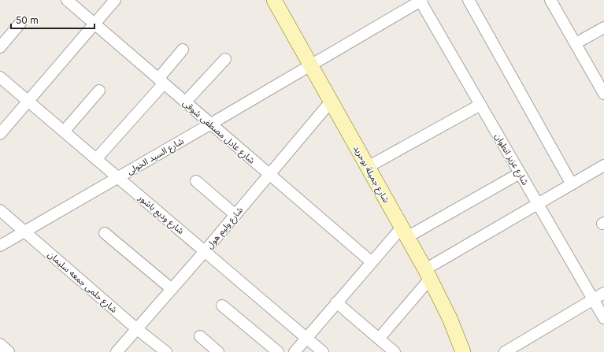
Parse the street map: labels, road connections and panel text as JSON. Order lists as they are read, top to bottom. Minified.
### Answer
{"streets":{"main road":["شارع جميلة بوحريد"],"street":["شارع عادل مصطفى شوقى","شارع السيد الخولى","شارع عزيز انطوان","شارع وديع باشور","شارع وليم هول","شارع حلمى جمعه سليمان"]},"crossings":[["شارع عادل مصطفى شوقى","شارع السيد الخولى"],["شارع عادل مصطفى شوقى","شارع وليم هول"],["شارع السيد الخولى","شارع عزيز انطوان"],["شارع السيد الخولى","شارع جميلة بوحريد"],["شارع السيد الخولى","شارع وديع باشور"],["شارع السيد الخولى","شارع حلمى جمعه سليمان"],["شارع جميلة بوحريد","شارع وليم هول"],["شارع وديع باشور","شارع وليم هول"],["شارع وليم هول","شارع حلمى جمعه سليمان"]],"scale_bar":"50 m"}
